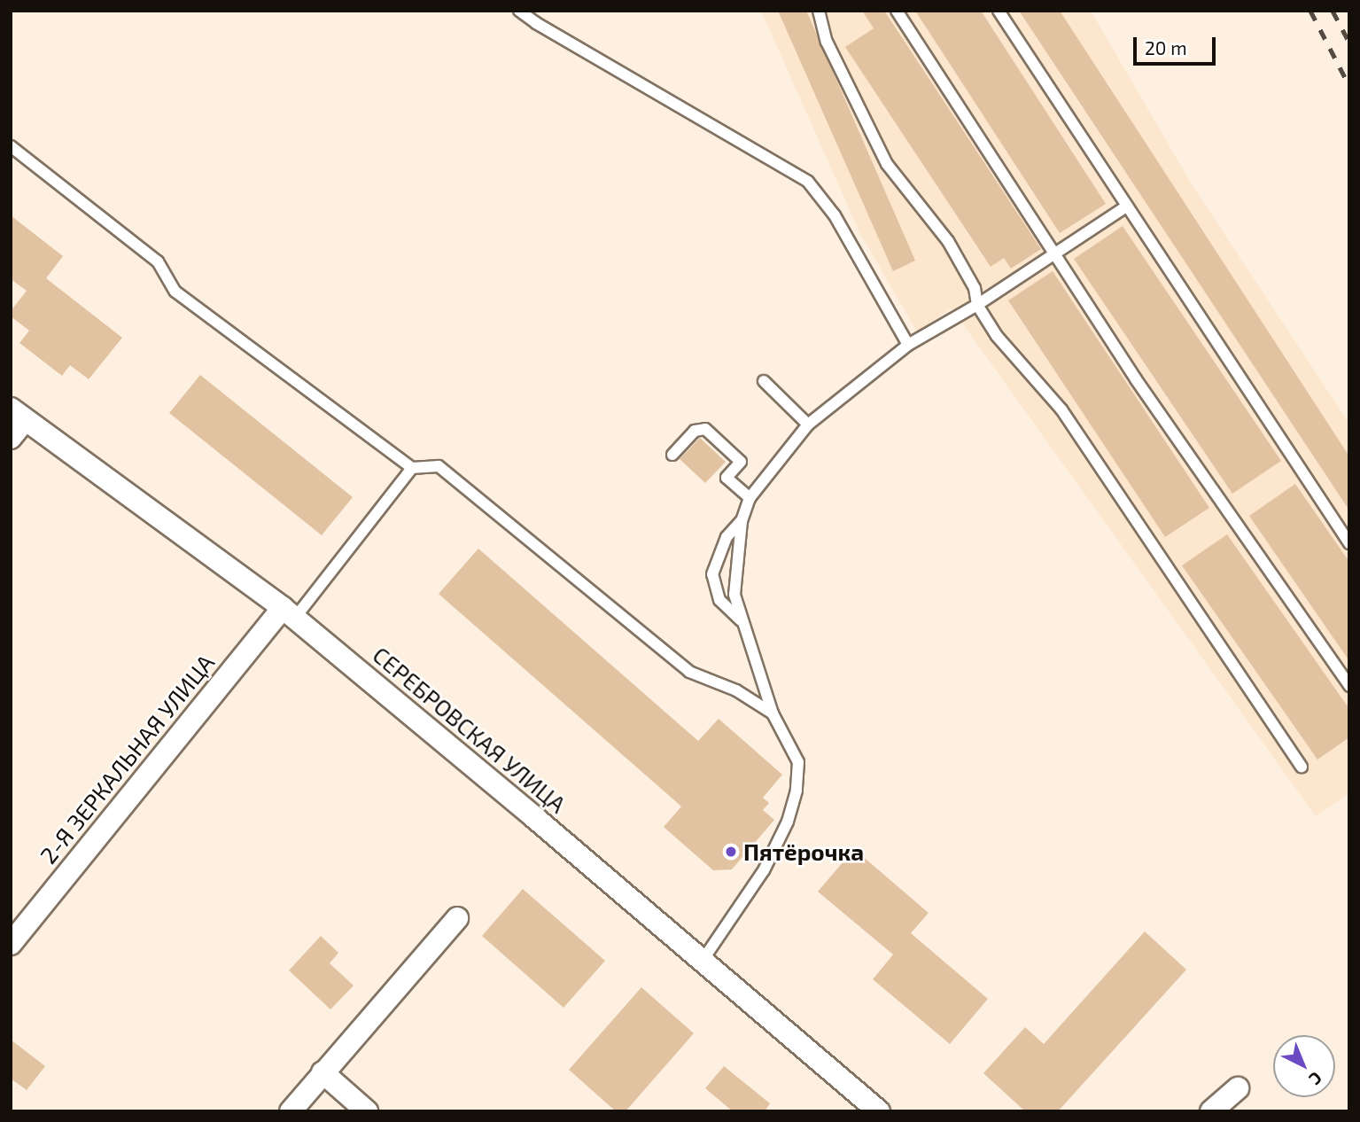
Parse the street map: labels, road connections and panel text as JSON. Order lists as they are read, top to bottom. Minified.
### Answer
{"streets":{"street":["СЕРЕБРОВСКАЯ УЛИЦА","2-Я ЗЕРКАЛЬНАЯ УЛИЦА"]},"crossings":[["СЕРЕБРОВСКАЯ УЛИЦА","2-Я ЗЕРКАЛЬНАЯ УЛИЦА"]],"places":["Пятёрочка"],"scale_bar":"20 m","north":"bottom right"}
